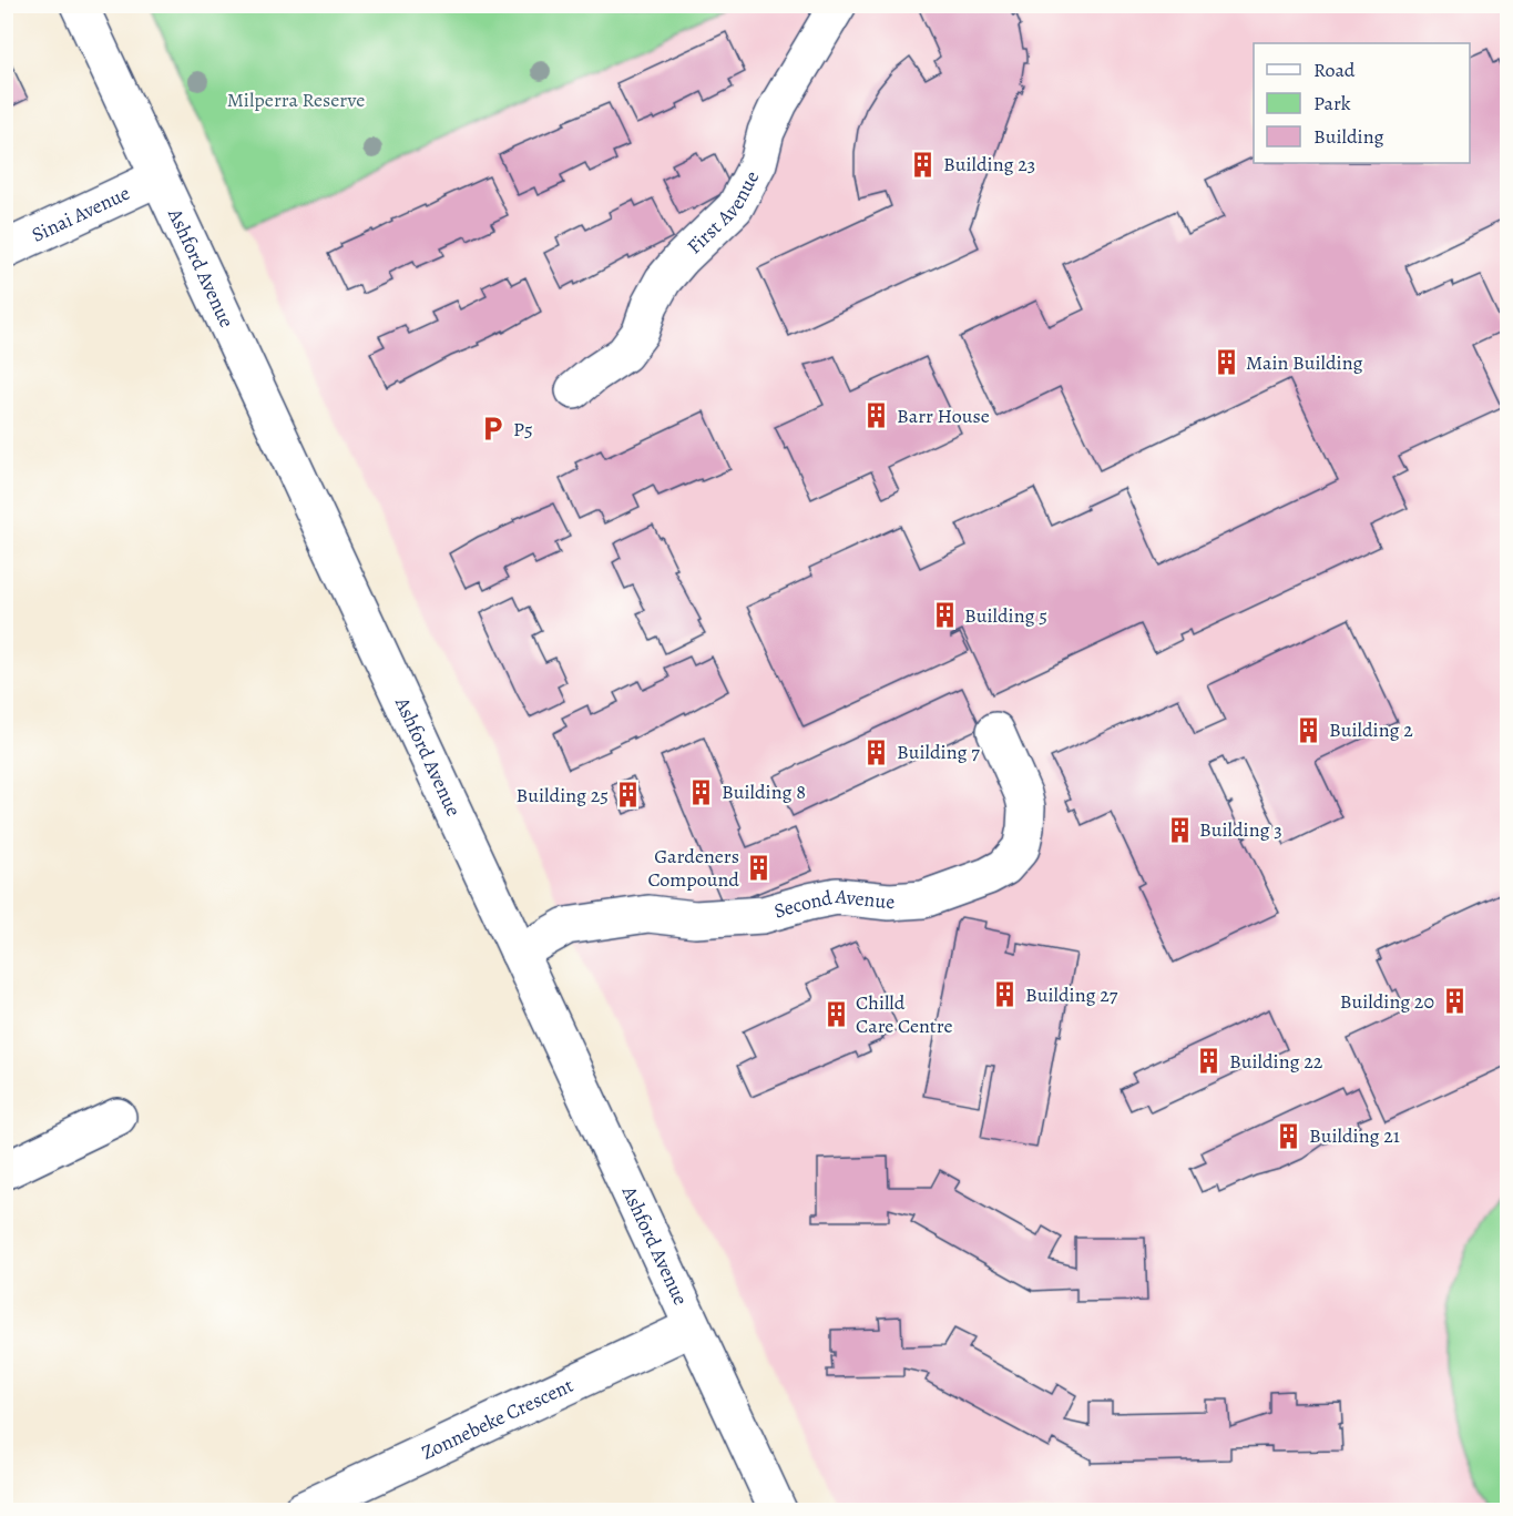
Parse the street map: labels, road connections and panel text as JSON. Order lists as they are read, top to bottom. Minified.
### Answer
{"streets":{"street":["First Avenue","Sinai Avenue","Ashford Avenue","Second Avenue","Zonnebeke Crescent"]},"crossings":[["Sinai Avenue","Ashford Avenue"],["Ashford Avenue","Second Avenue"],["Ashford Avenue","Zonnebeke Crescent"]],"parks":["Milperra Reserve"],"places":{"building":["Building 23","Main Building","Barr House","Building 5","Building 2","Building 7","Building 8","Building 25","Building 3","Gardeners Compound","Building 27","Building 20","Chilld Care Centre","Building 22","Building 21"],"parking":["P5"]},"legend":["Road","Park","Building"]}
